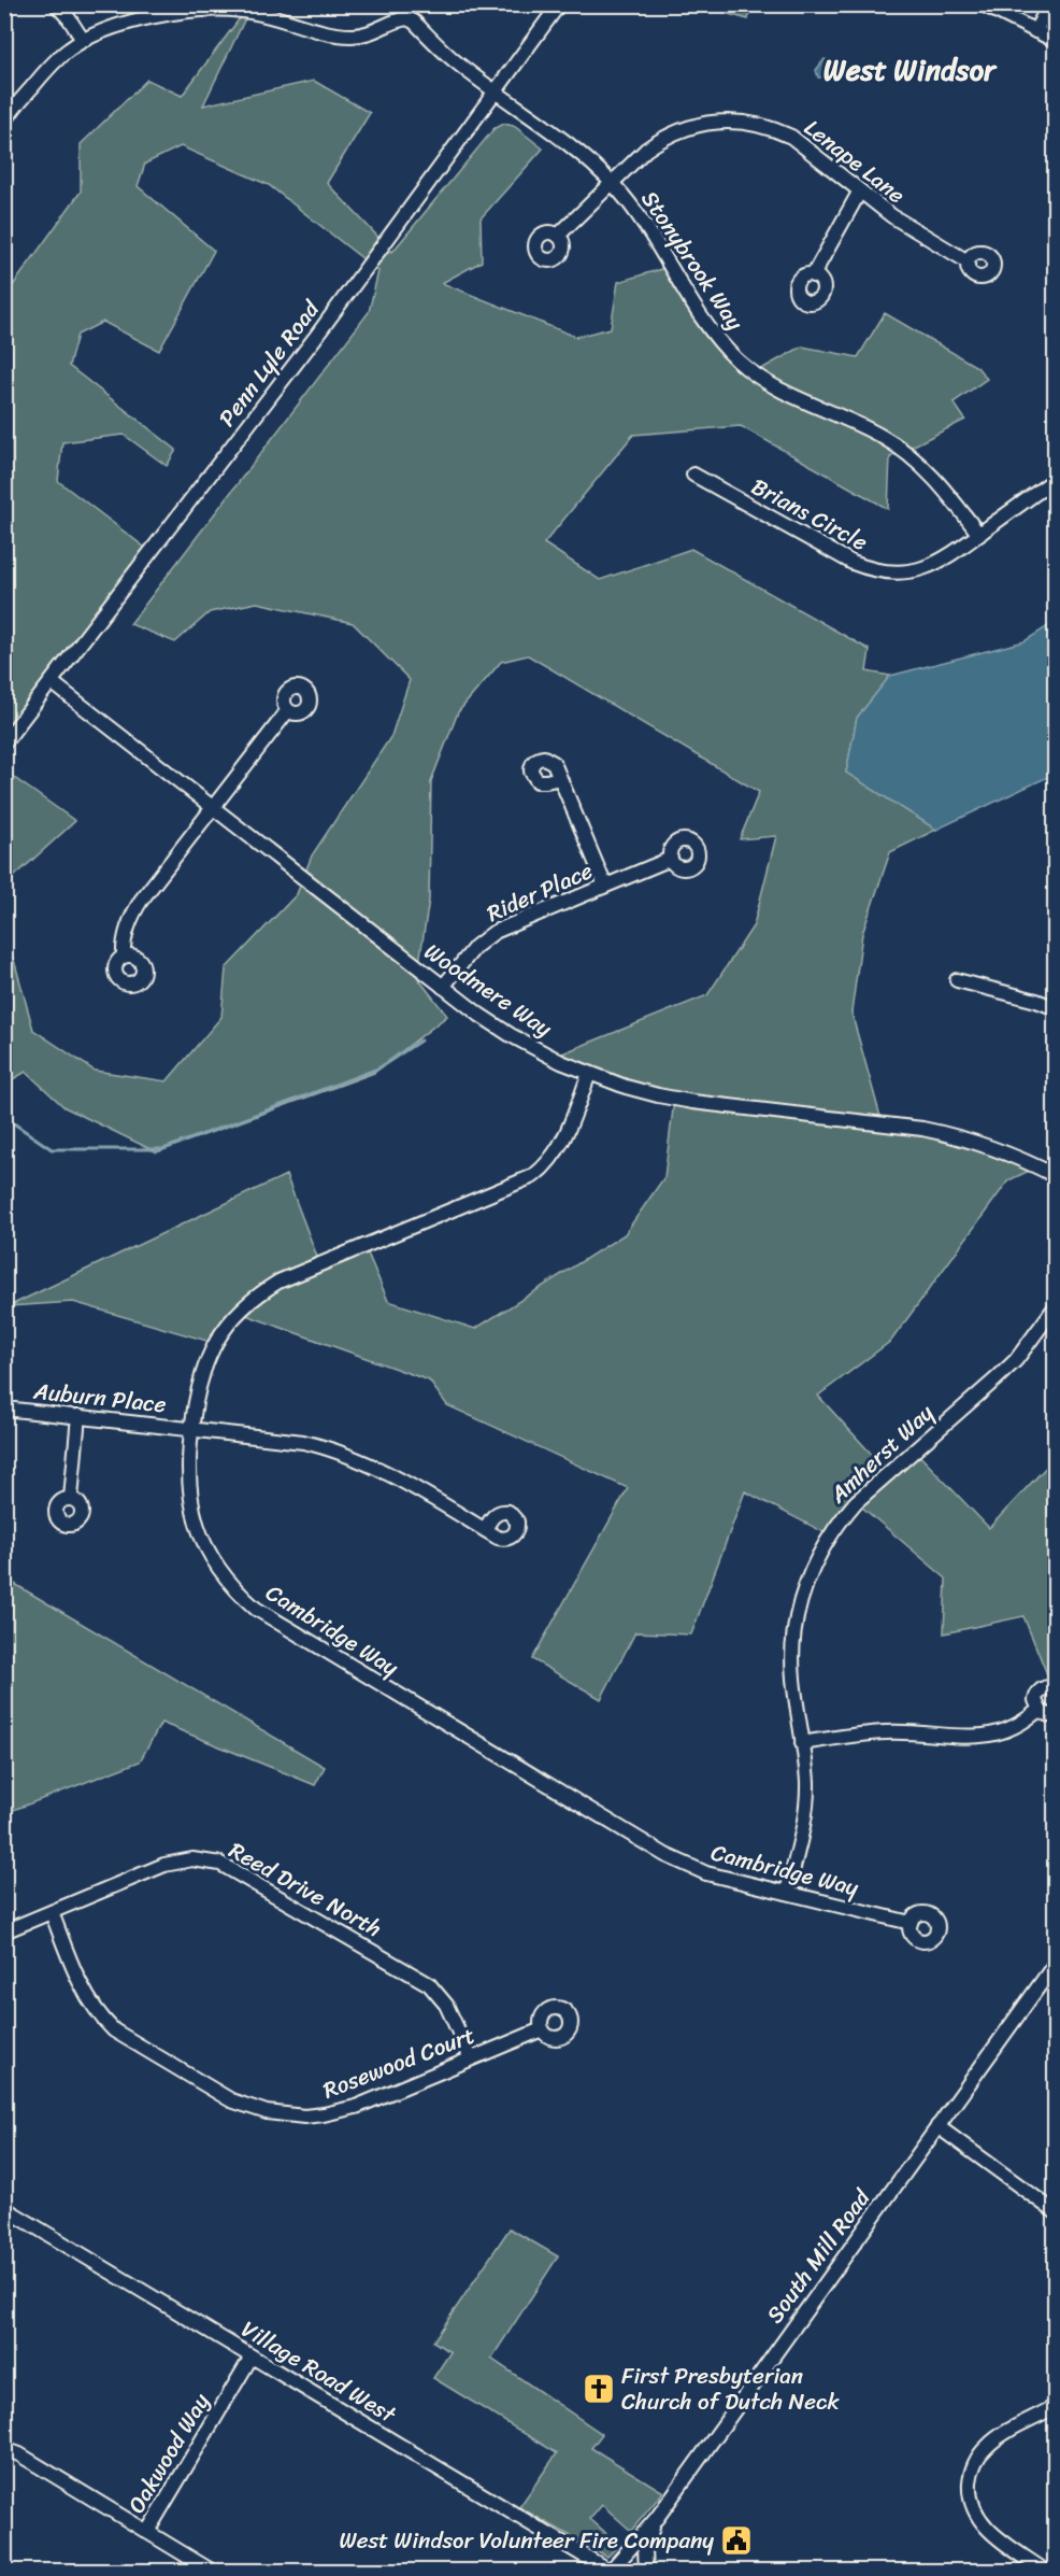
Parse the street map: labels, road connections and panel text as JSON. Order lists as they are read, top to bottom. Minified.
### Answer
{"streets":{"street":["Lenape Lane","Stonybrook Way","Penn Lyle Road","Brians Circle","Rider Place","Woodmere Way","Auburn Place","Amherst Way","Cambridge Way","Reed Drive North","Rosewood Court","South Mill Road","Village Road West","Oakwood Way"]},"crossings":[["Lenape Lane","Stonybrook Way"],["Stonybrook Way","Penn Lyle Road"],["Stonybrook Way","Brians Circle"],["Penn Lyle Road","Woodmere Way"],["Rider Place","Woodmere Way"],["Woodmere Way","Cambridge Way"],["Auburn Place","Cambridge Way"],["Amherst Way","Cambridge Way"],["Reed Drive North","Rosewood Court"],["South Mill Road","Village Road West"],["Village Road West","Oakwood Way"]],"districts":["West Windsor"],"places":{"church":["First Presbyterian Church of Dutch Neck"],"public building":["West Windsor Volunteer Fire Company"]}}
